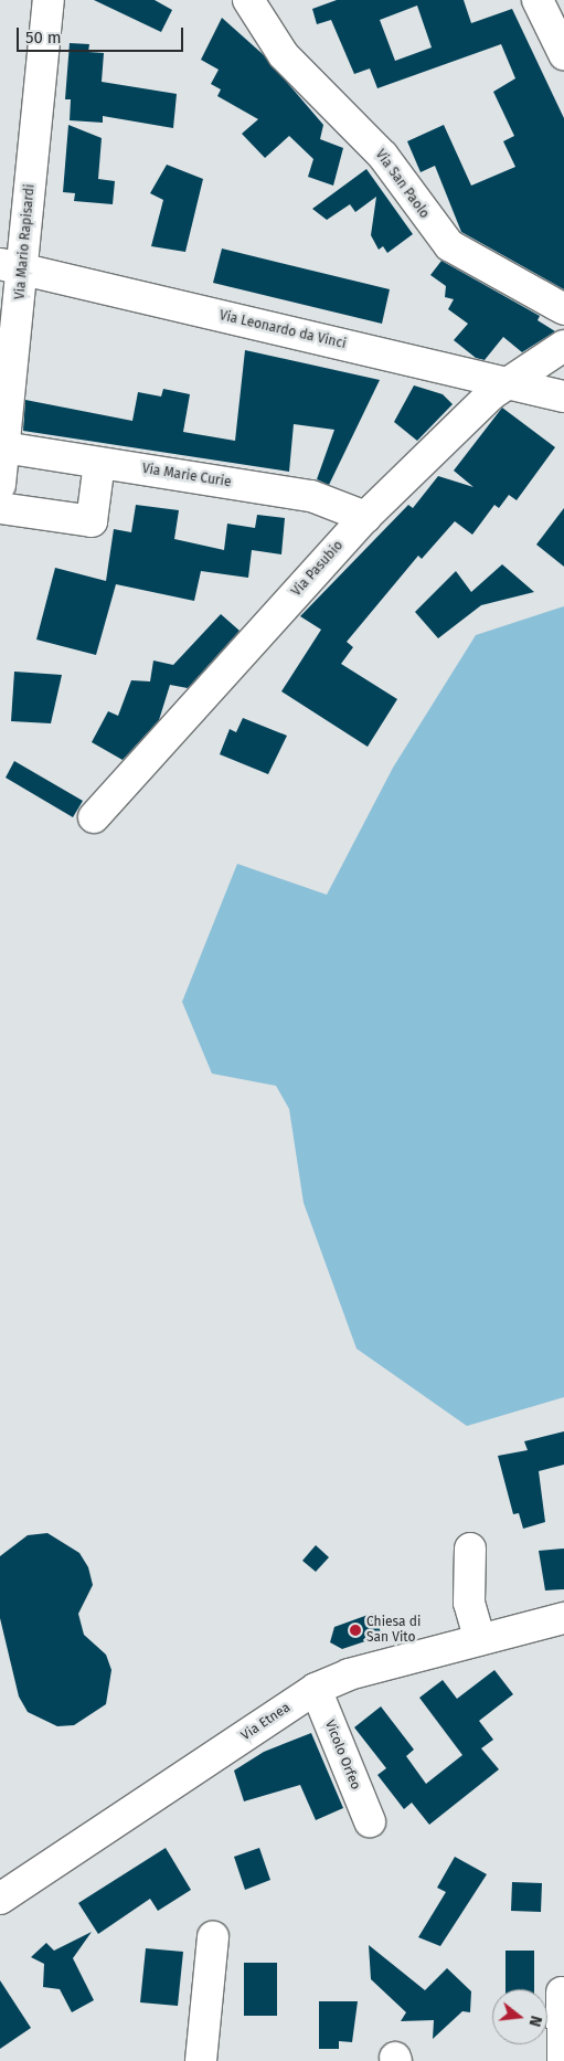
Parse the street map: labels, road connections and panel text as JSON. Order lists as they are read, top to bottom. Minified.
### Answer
{"streets":{"street":["Via San Paolo","Via Mario Rapisardi","Via Leonardo da Vinci","Via Marie Curie","Via Pasubio","Via Etnea","Vicolo Orfeo"]},"crossings":[["Via Mario Rapisardi","Via Leonardo da Vinci"],["Via Mario Rapisardi","Via Marie Curie"],["Via Leonardo da Vinci","Via Pasubio"],["Via Marie Curie","Via Pasubio"],["Via Etnea","Vicolo Orfeo"]],"places":["Chiesa di San Vito"],"scale_bar":"50 m","north":"right"}
